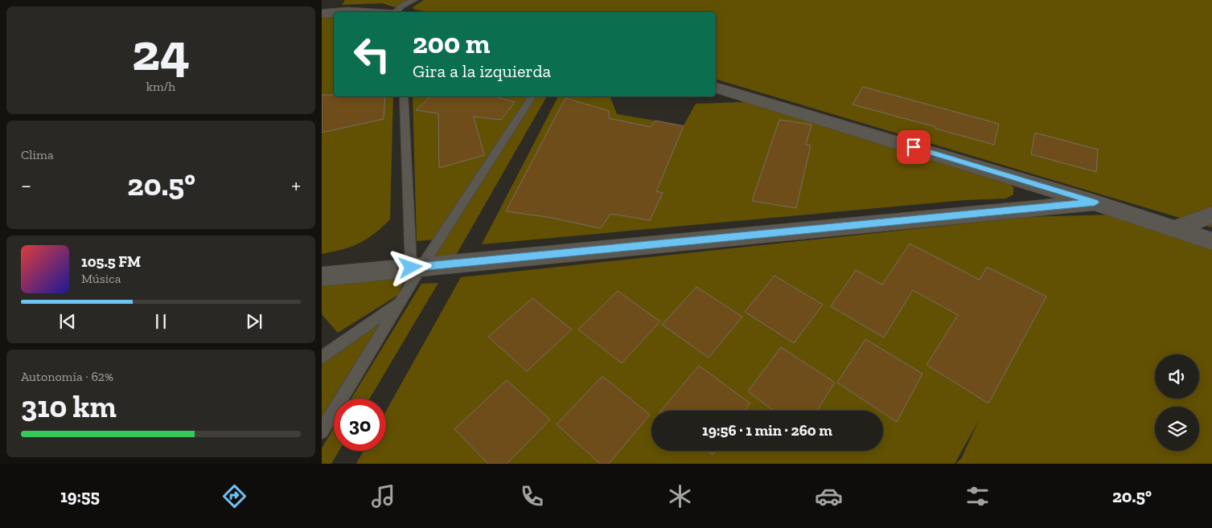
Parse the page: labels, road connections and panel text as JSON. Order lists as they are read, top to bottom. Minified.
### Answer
{"page":{"tile":[["24","km/h"],"Clima",["Autonomía · 62%","310 km"]],"turn":["200 m","Gira a la izquierda"],"heat":["−","20.5°","+"],"song":["105.5 FM","Música"],"limit":"30","trip":"19:56 · 1 min · 260 m","tabs":["19:55","20.5°"]}}
